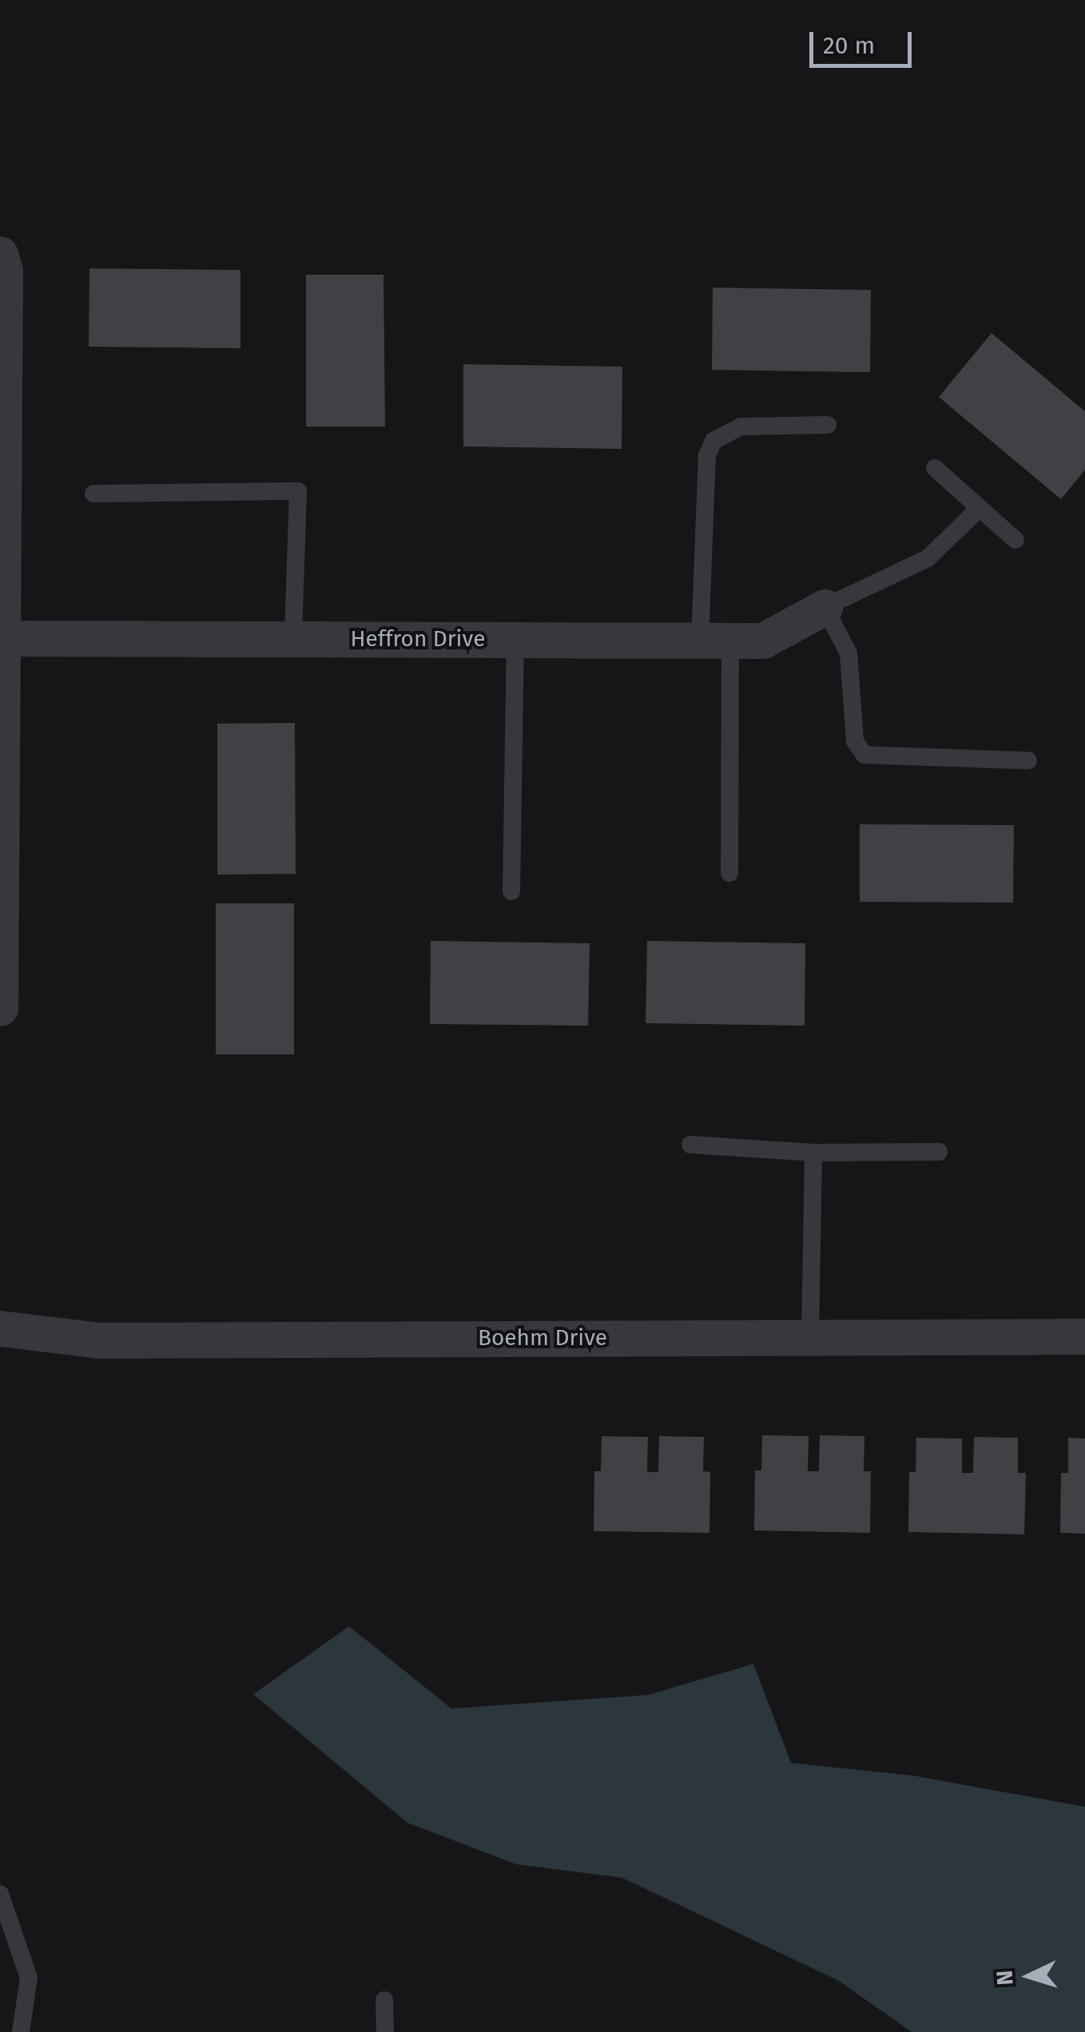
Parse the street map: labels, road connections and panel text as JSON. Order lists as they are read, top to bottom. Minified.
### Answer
{"streets":{"street":["Heffron Drive","Boehm Drive"]},"scale_bar":"20 m","north":"left"}
